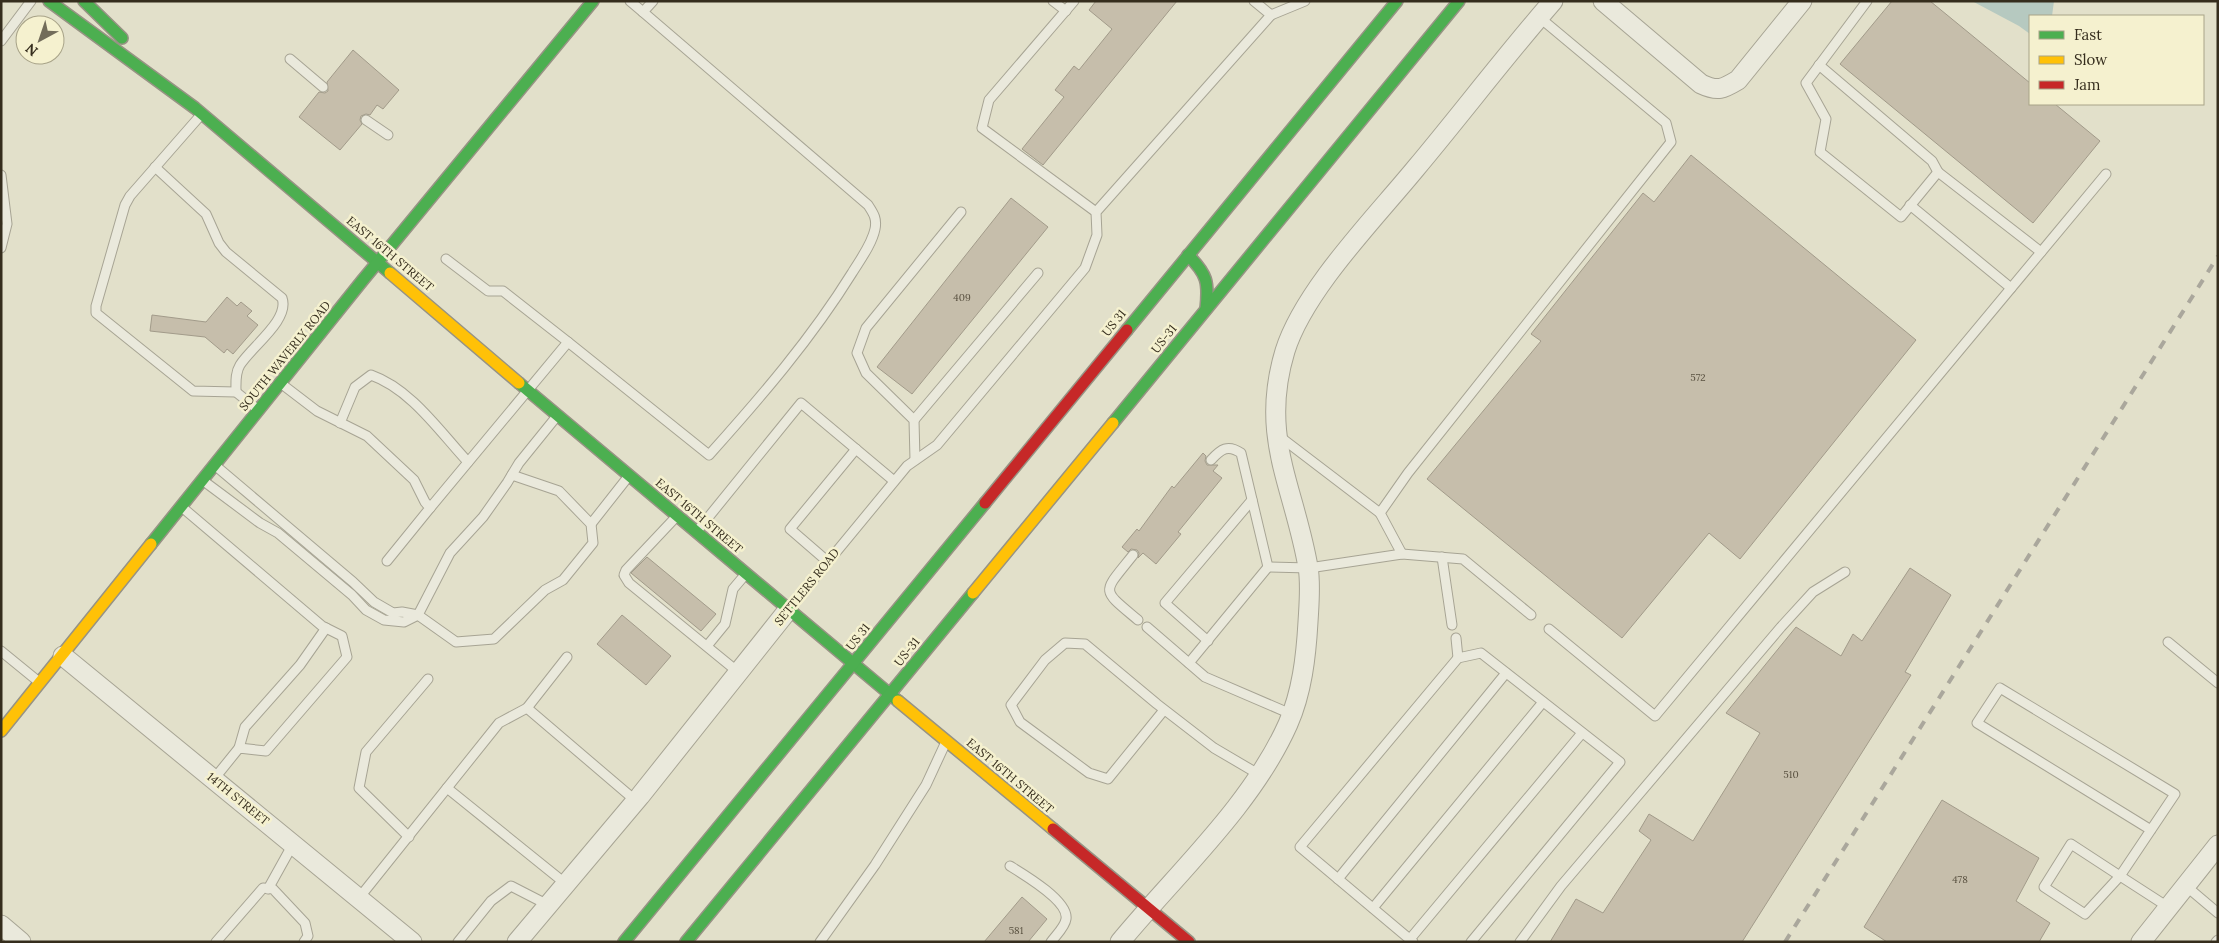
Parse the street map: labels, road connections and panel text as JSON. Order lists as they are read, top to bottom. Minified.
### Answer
{"streets":{"main road":["EAST 16TH STREET","US 31","US-31","SOUTH WAVERLY ROAD"],"street":["SETTLERS ROAD","14TH STREET"]},"crossings":[["EAST 16TH STREET","US 31"],["EAST 16TH STREET","US-31"],["EAST 16TH STREET","SOUTH WAVERLY ROAD"],["EAST 16TH STREET","SETTLERS ROAD"],["SOUTH WAVERLY ROAD","14TH STREET"]],"house_numbers":["409","572","510","478","581"],"legend":["Fast","Slow","Jam"],"north":"bottom left"}
